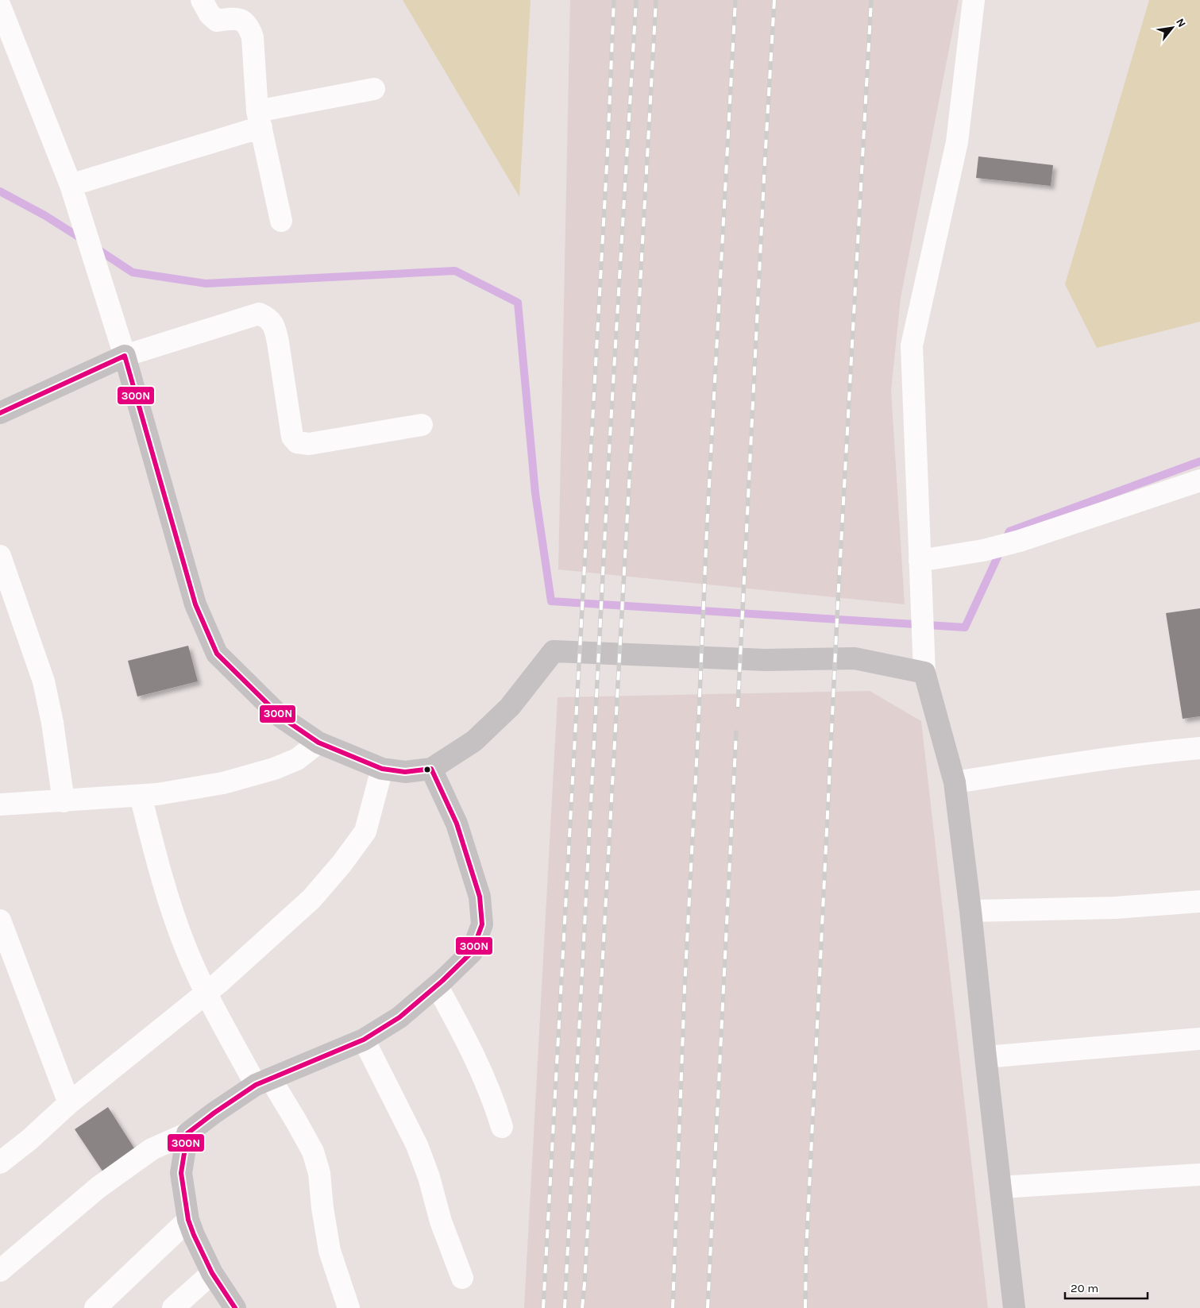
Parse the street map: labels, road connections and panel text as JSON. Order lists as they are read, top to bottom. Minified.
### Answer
{"lines":["transit line 300N"],"scale_bar":"20 m","north":"top right"}
